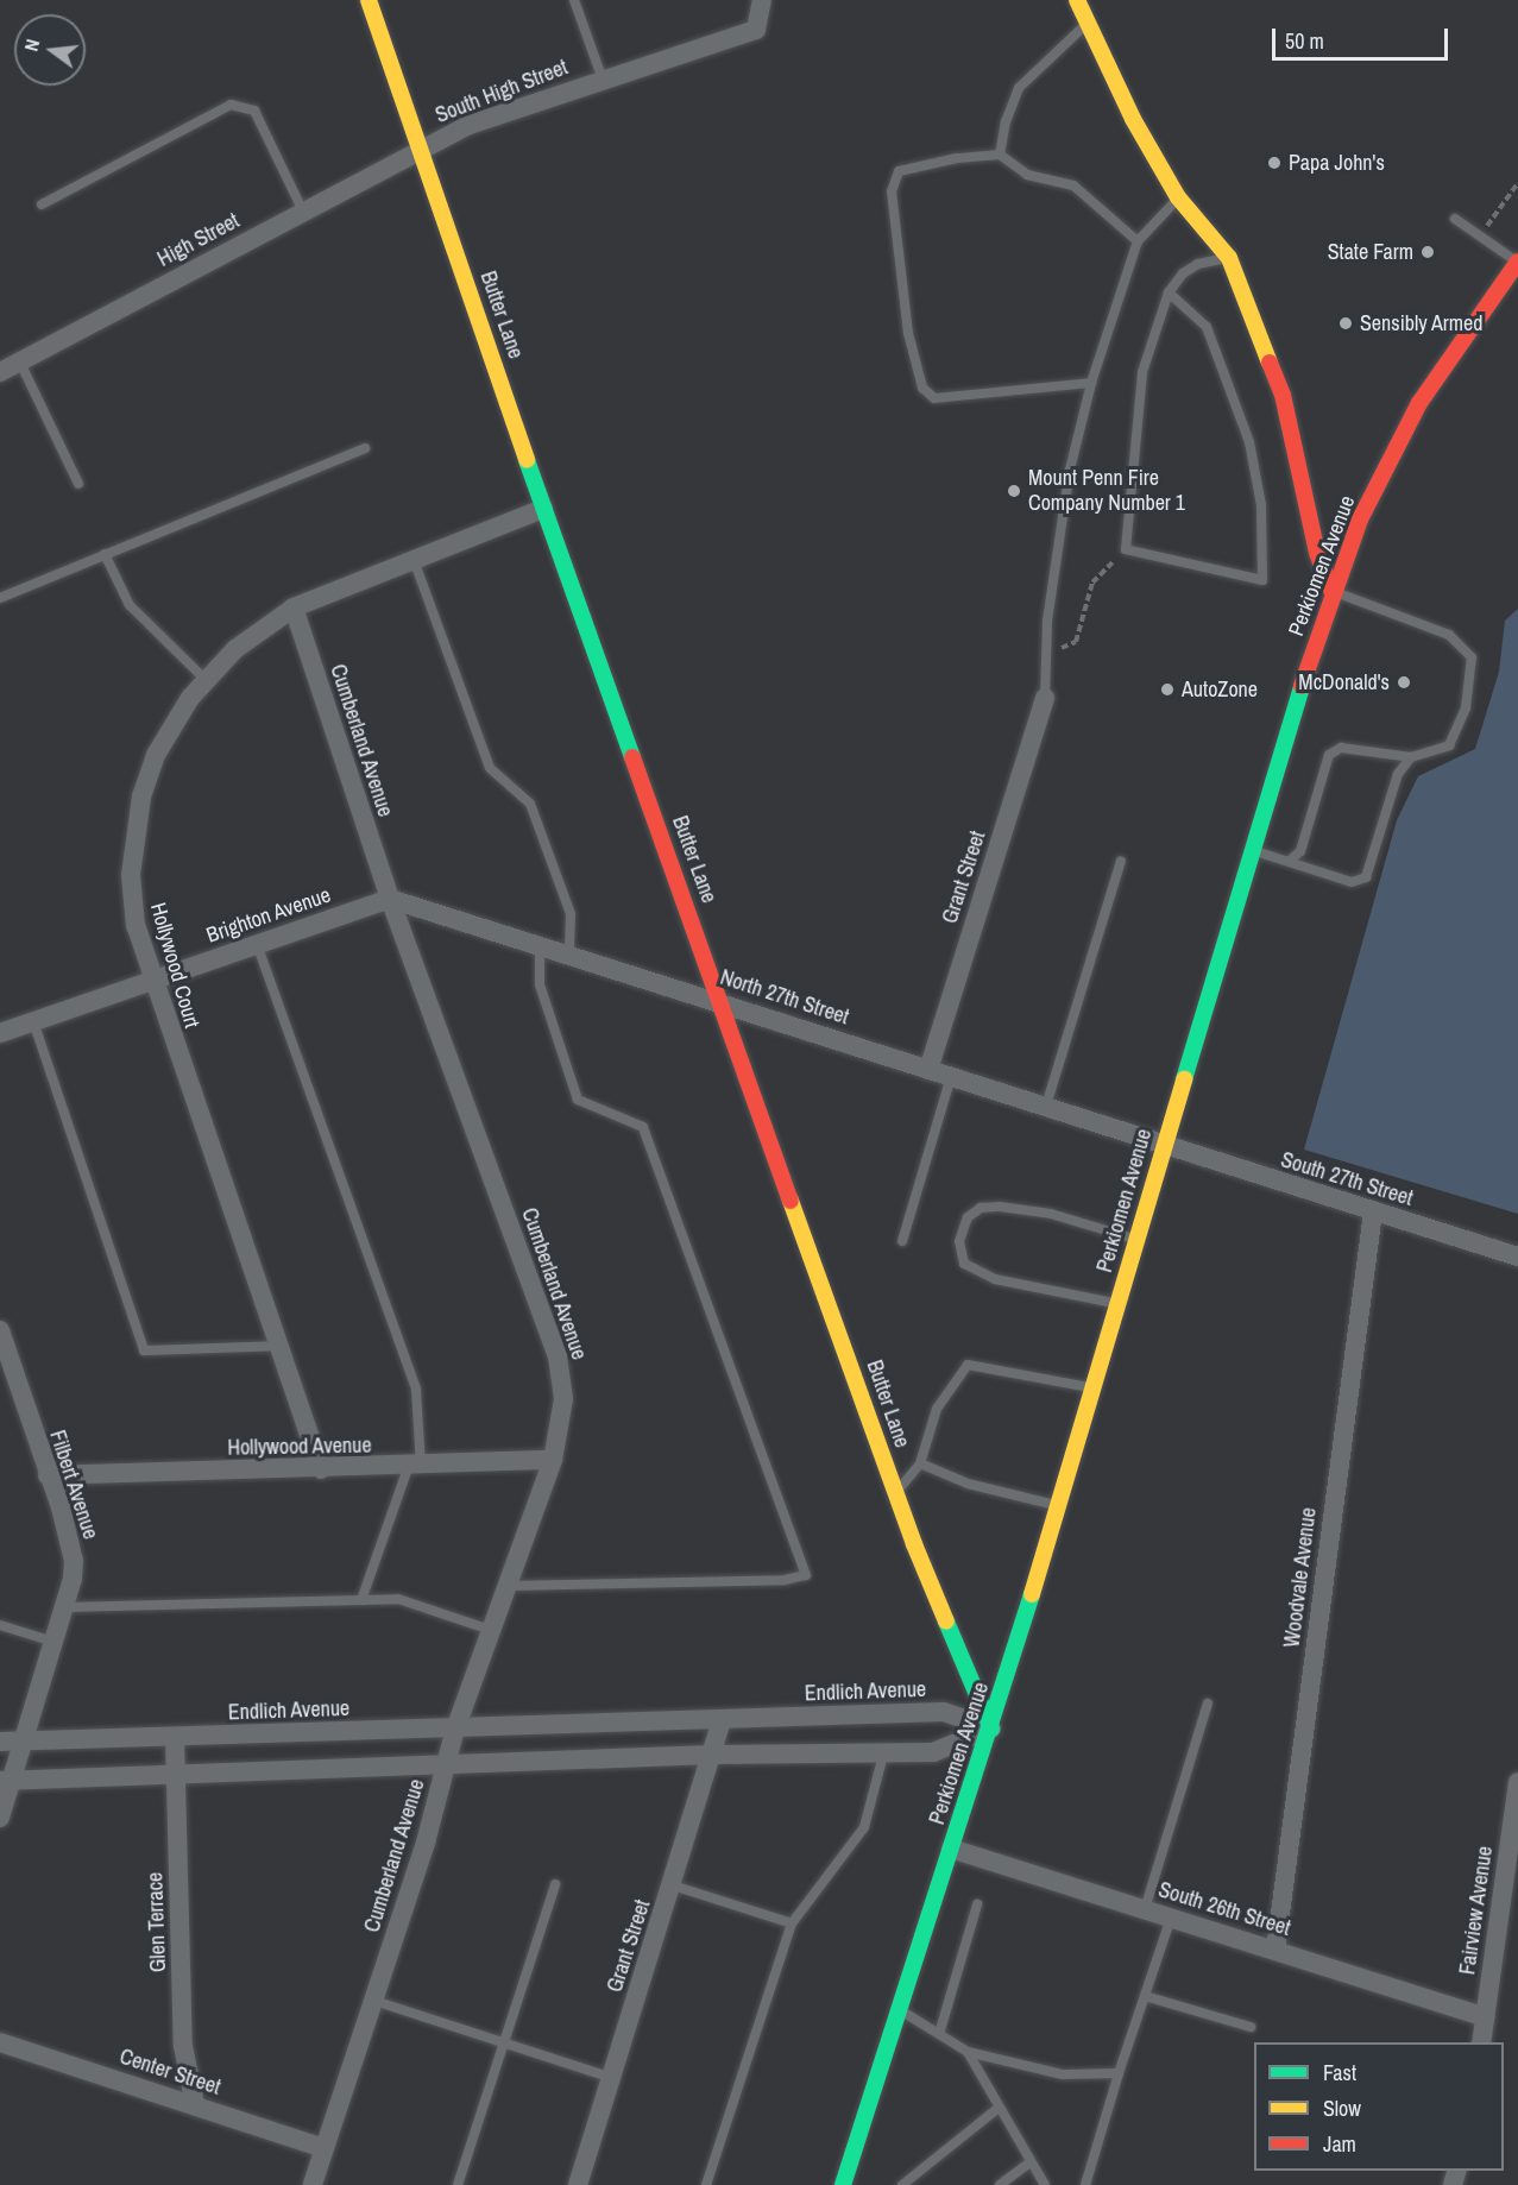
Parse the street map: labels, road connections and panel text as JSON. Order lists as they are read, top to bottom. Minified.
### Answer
{"streets":{"main road":["Butter Lane","Perkiomen Avenue"],"street":["South High Street","High Street","Cumberland Avenue","Grant Street","Brighton Avenue","Hollywood Court","North 27th Street","South 27th Street","Hollywood Avenue","Filbert Avenue","Woodvale Avenue","Endlich Avenue","South 26th Street","Fairview Avenue","Glen Terrace","Center Street"]},"crossings":[["South High Street","High Street"],["South High Street","Butter Lane"],["High Street","Butter Lane"],["Butter Lane","Perkiomen Avenue"],["Butter Lane","Hollywood Court"],["Butter Lane","North 27th Street"],["Butter Lane","Endlich Avenue"],["Perkiomen Avenue","North 27th Street"],["Perkiomen Avenue","South 27th Street"],["Perkiomen Avenue","Endlich Avenue"],["Perkiomen Avenue","South 26th Street"],["Cumberland Avenue","Brighton Avenue"],["Cumberland Avenue","Hollywood Court"],["Cumberland Avenue","North 27th Street"],["Cumberland Avenue","Hollywood Avenue"],["Cumberland Avenue","Endlich Avenue"],["Cumberland Avenue","Center Street"],["Grant Street","North 27th Street"],["Grant Street","Endlich Avenue"],["Brighton Avenue","Hollywood Court"],["Brighton Avenue","North 27th Street"],["Hollywood Court","Hollywood Avenue"],["North 27th Street","South 27th Street"],["South 27th Street","Woodvale Avenue"],["Hollywood Avenue","Filbert Avenue"],["Filbert Avenue","Endlich Avenue"],["Woodvale Avenue","South 26th Street"],["Endlich Avenue","Glen Terrace"],["South 26th Street","Fairview Avenue"],["Glen Terrace","Center Street"]],"places":["Papa John's","State Farm","Sensibly Armed","Mount Penn Fire Company Number 1","McDonald's","AutoZone"],"legend":["Fast","Slow","Jam"],"scale_bar":"50 m","north":"left"}
